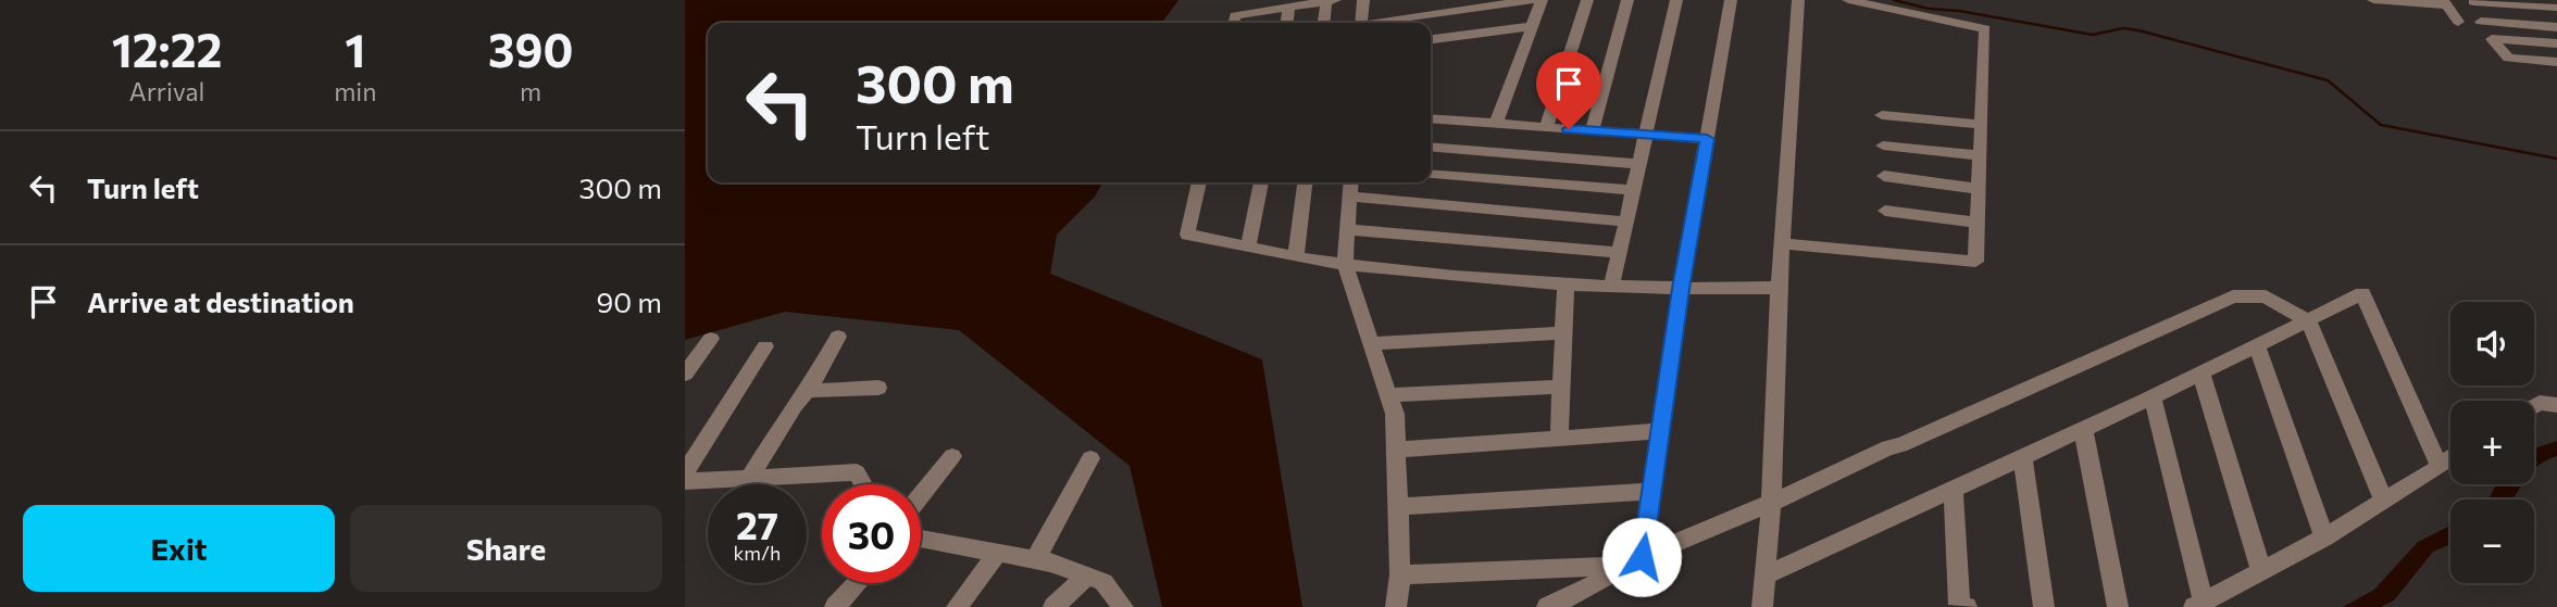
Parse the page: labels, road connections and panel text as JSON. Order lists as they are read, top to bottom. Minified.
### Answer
{"page":{"eta":["12:22","Arrival","1","min","390","m"],"turn":["300 m","Turn left"],"list":[{"name":"Turn left","value":"300 m"},{"name":"Arrive at destination","value":"90 m"}],"map_buttons":["+","−"],"speed":"27 km/h","limit":"30","buttons":["Exit","Share"]}}
